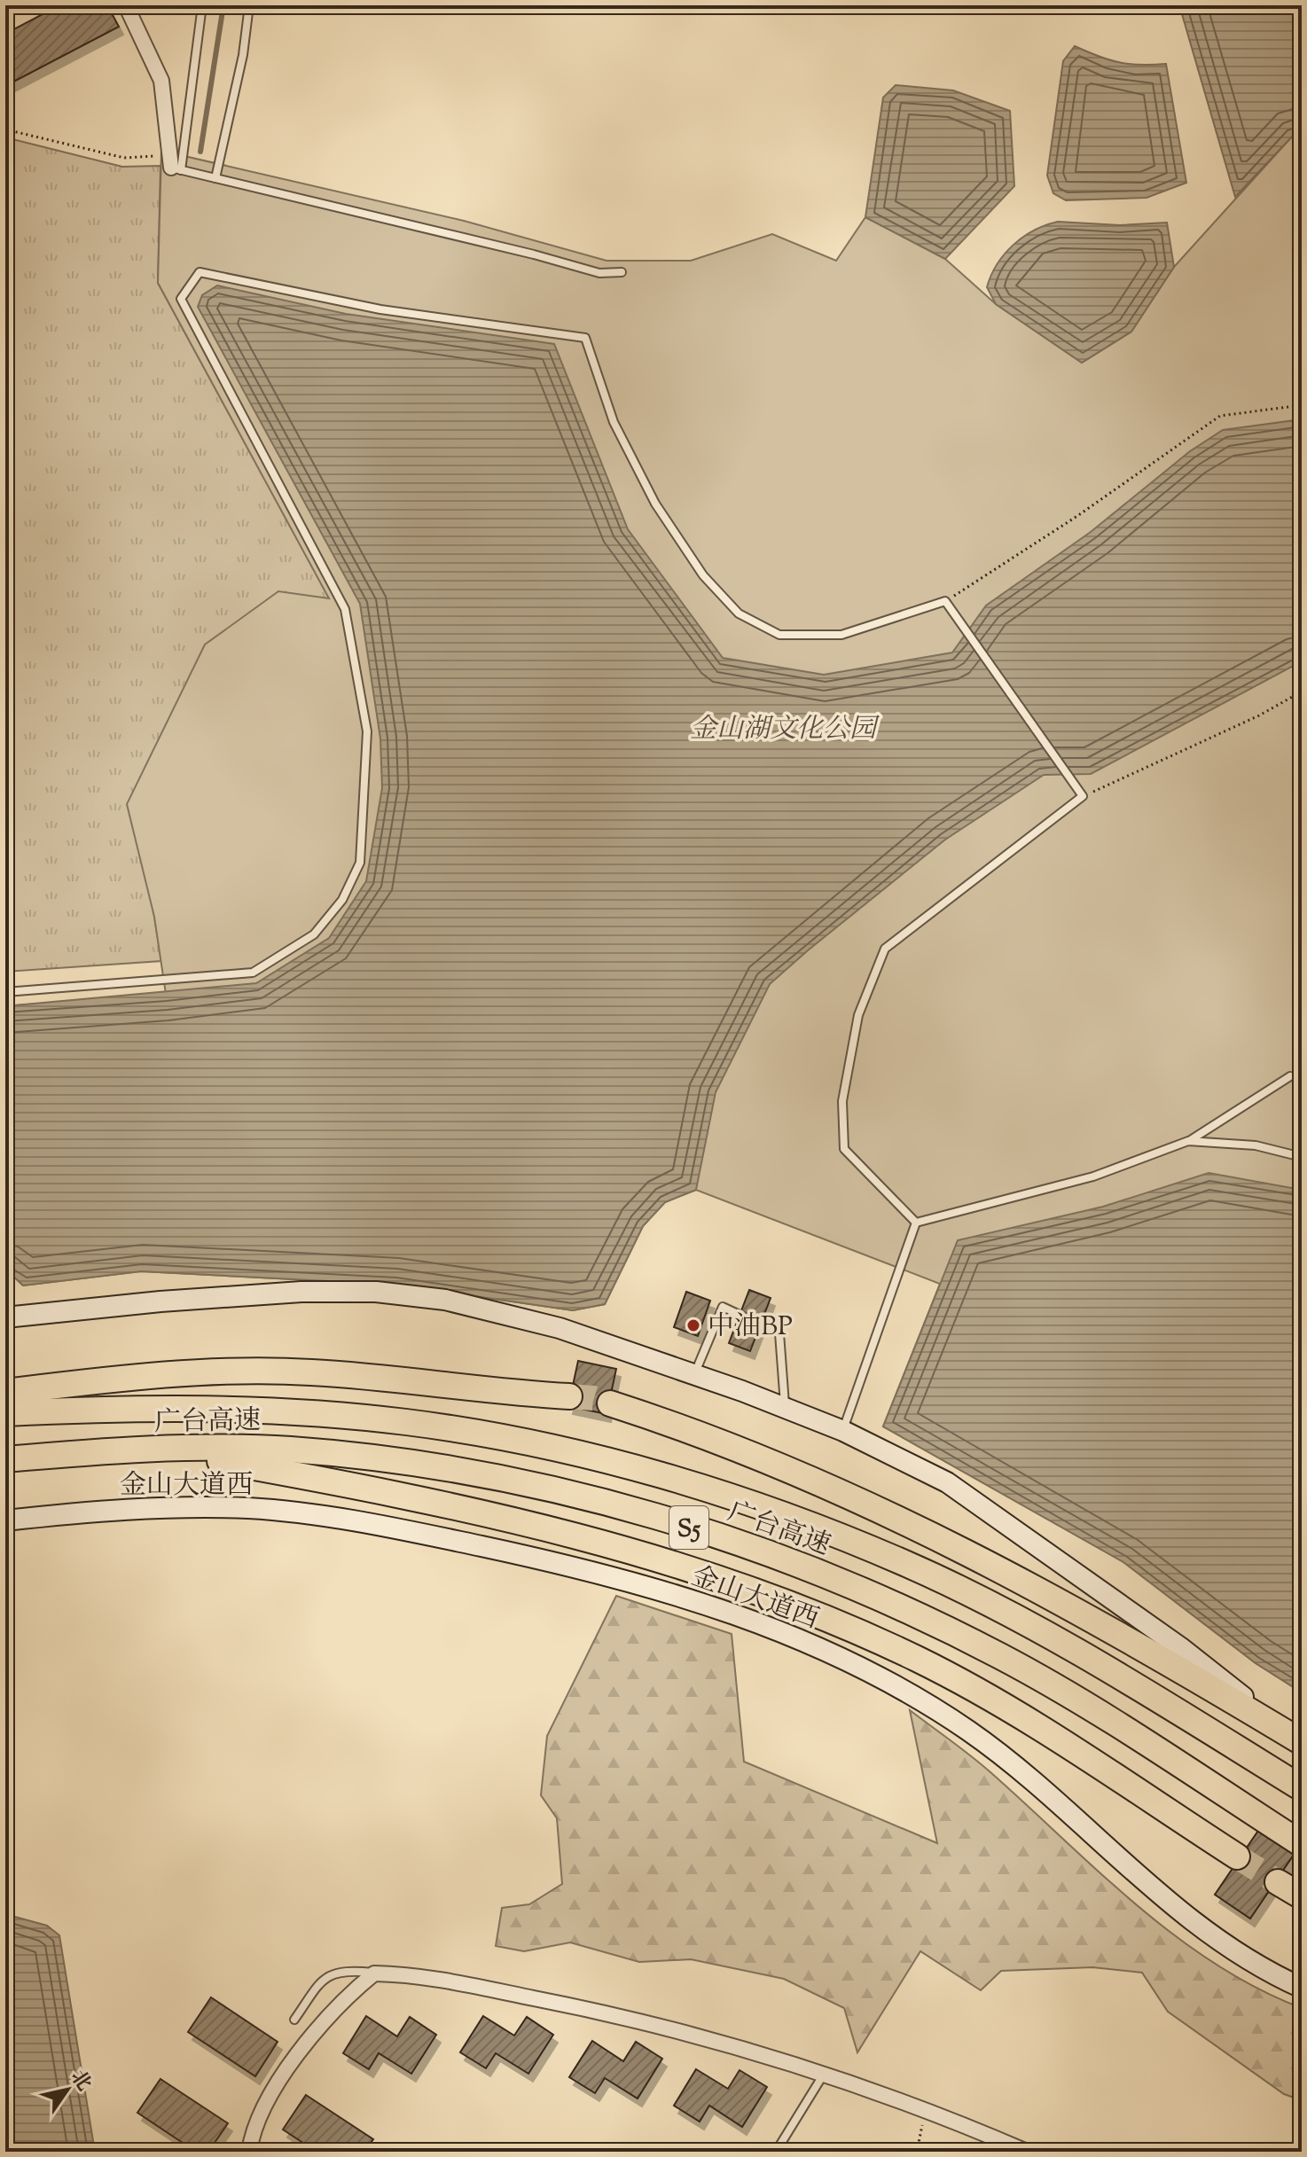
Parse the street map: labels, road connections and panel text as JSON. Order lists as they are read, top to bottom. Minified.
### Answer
{"streets":{"highway":["广台高速","S5"],"main road":["金山大道西"]},"parks":["金山湖文化公园"],"places":["中油BP"],"north":"top right"}
